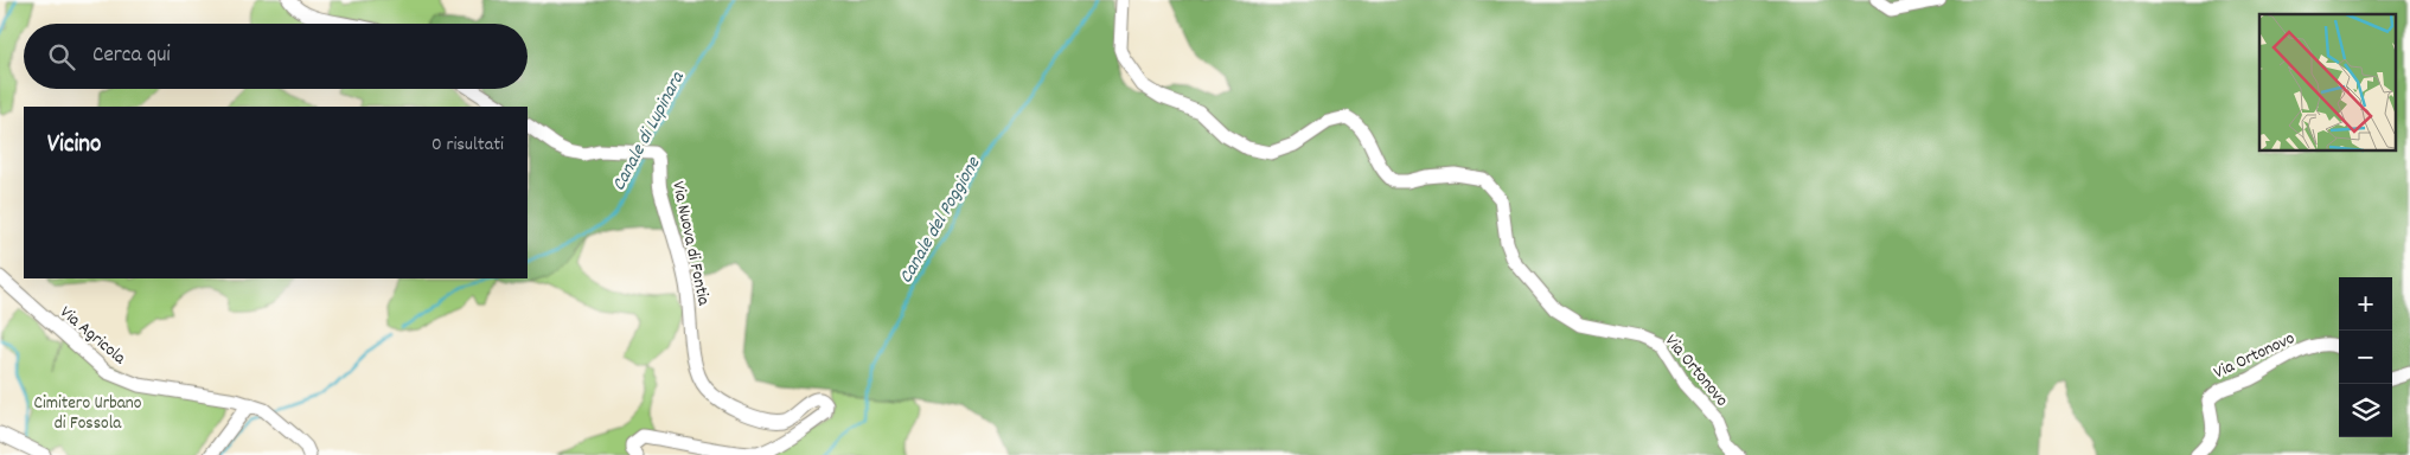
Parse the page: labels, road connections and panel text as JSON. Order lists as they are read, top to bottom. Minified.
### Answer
{"streets":{"street":["Via Nuova di Fontia","Via Agricola","Via Ortonovo"]},"water":["Canale di Lupinara","Canale del Poggione"],"parks":["Cimitero Urbano di Fossola"],"page":{"search":"Cerca qui","heading":["Vicino","0 risultati"],"map_buttons":["+","−"]}}
